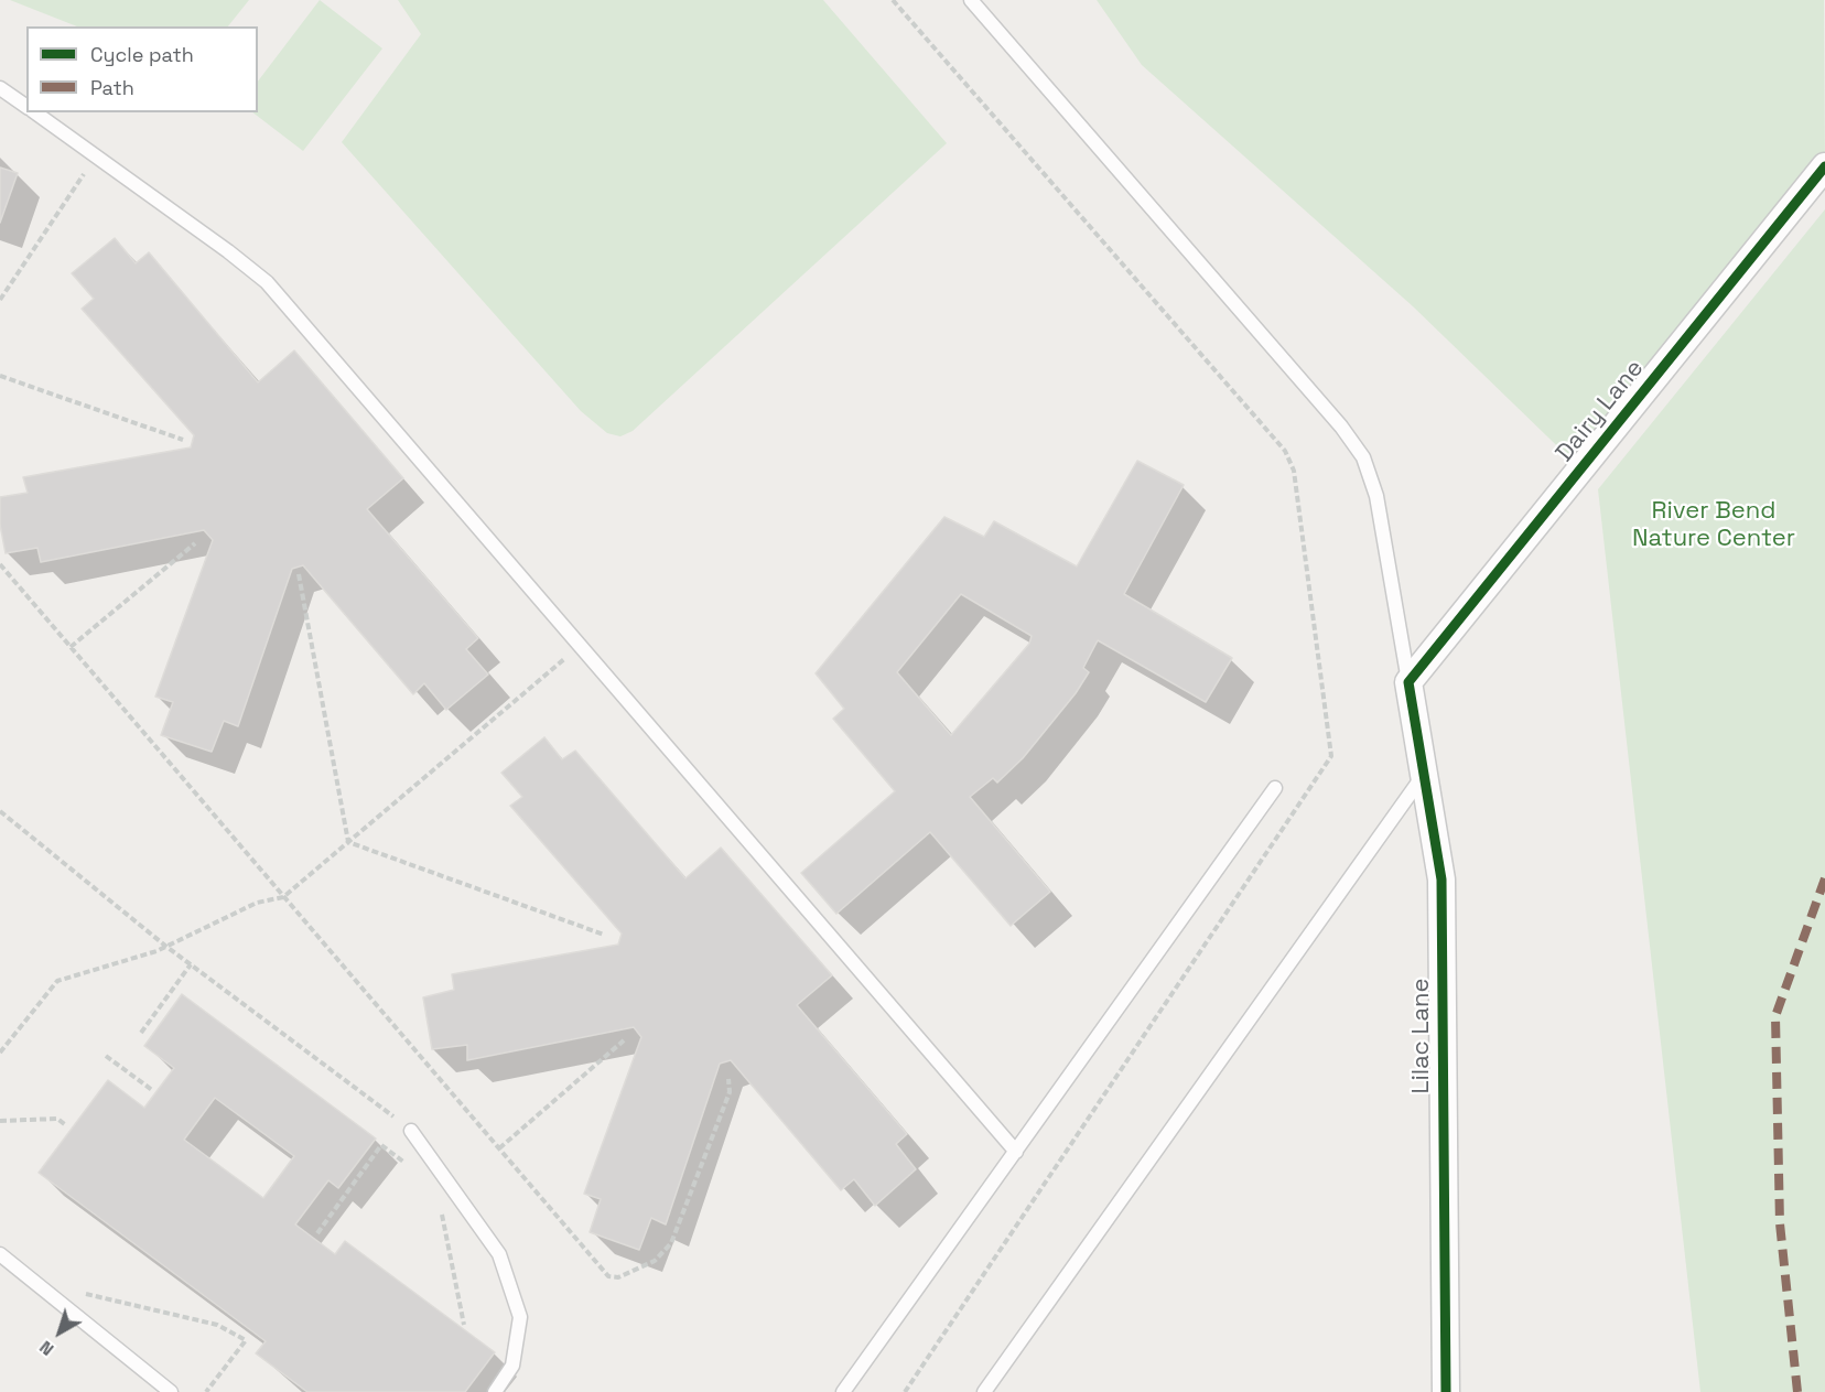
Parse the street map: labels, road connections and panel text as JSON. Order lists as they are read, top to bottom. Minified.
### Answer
{"streets":{"street":["Dairy Lane","Lilac Lane"]},"crossings":[["Dairy Lane","Lilac Lane"]],"parks":["River Bend Nature Center"],"legend":["Cycle path","Path"],"north":"bottom left"}
